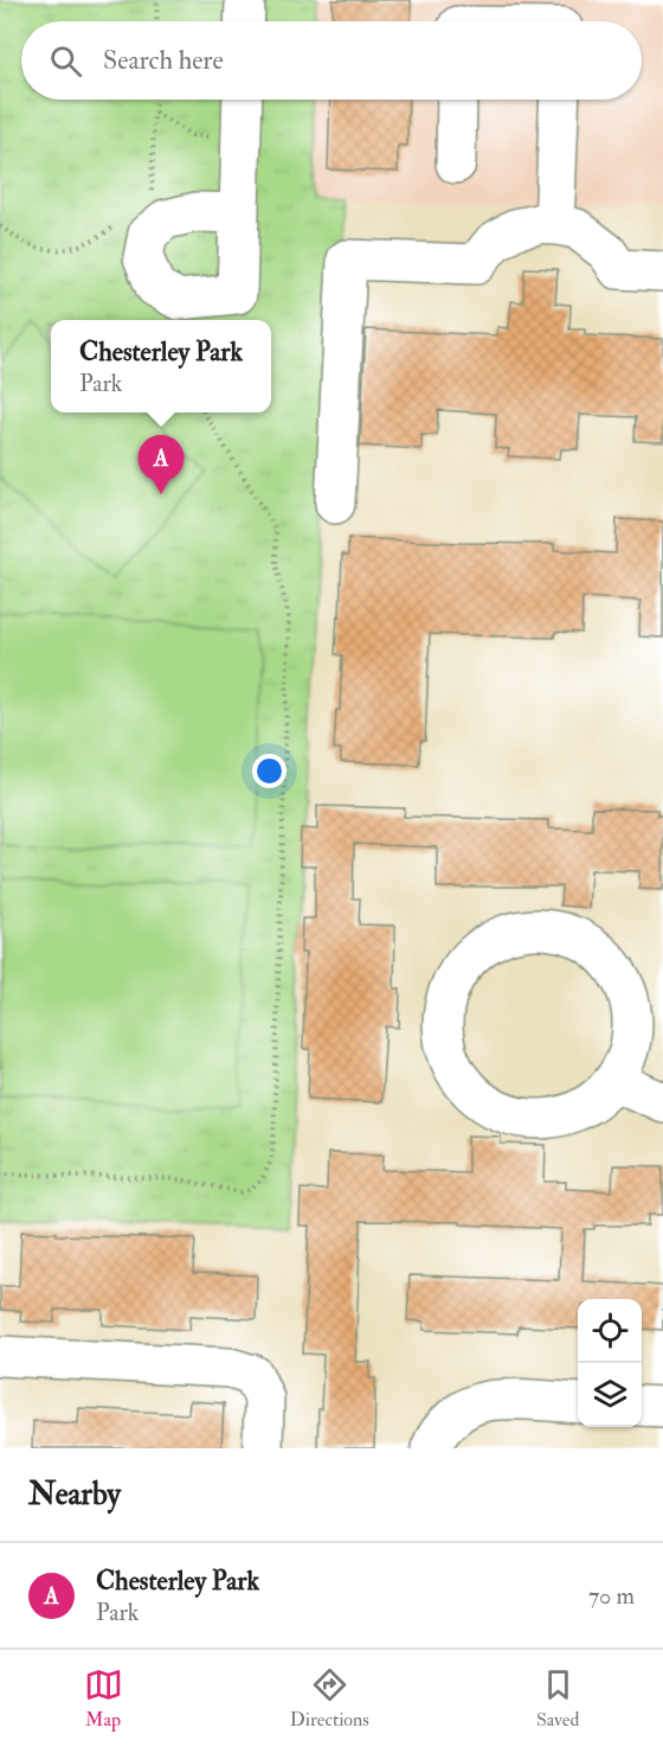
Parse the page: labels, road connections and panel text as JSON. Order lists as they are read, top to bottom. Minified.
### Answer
{"page":{"search":"Search here","popup":["Chesterley Park","Park"],"pins":"A","heading":"Nearby","list":[{"mark":"A","name":"Chesterley Park","note":"Park","value":"70 m"}],"nav":["Map","Directions","Saved"]}}
